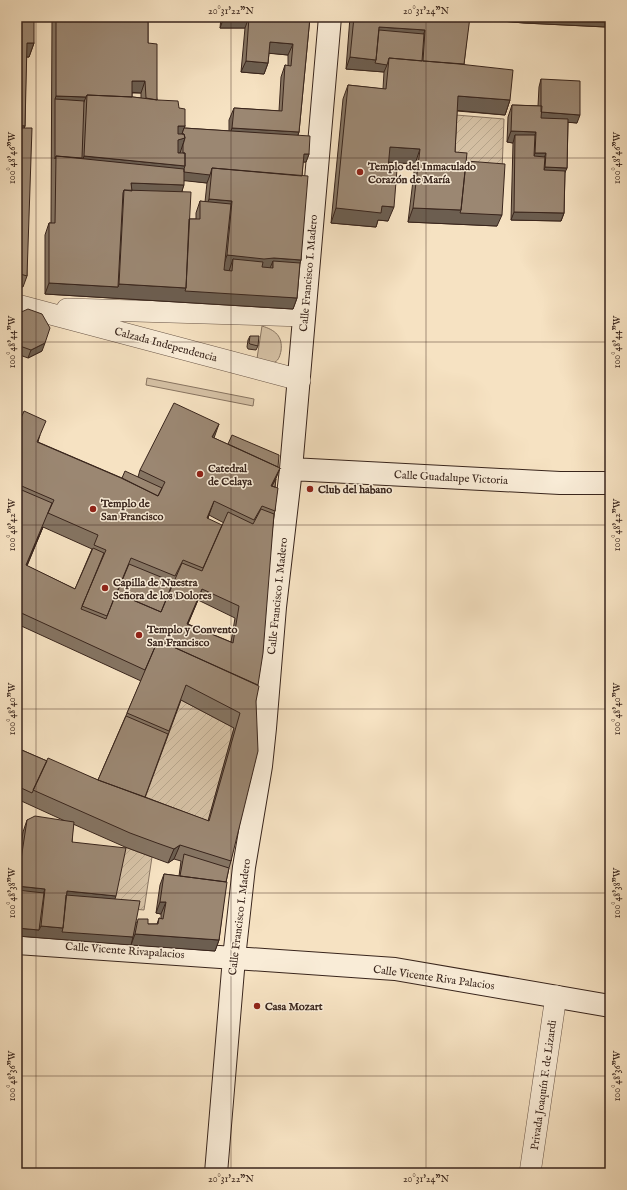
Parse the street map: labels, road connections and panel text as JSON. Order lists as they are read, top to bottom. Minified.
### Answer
{"streets":{"main road":["Calle Francisco I. Madero","Calle Guadalupe Victoria","Calle Vicente Rivapalacios","Calle Vicente Riva Palacios"],"street":["Calzada Independencia","Privada Joaquín F. de Lizardi"]},"crossings":[["Calle Francisco I. Madero","Calzada Independencia"],["Calle Francisco I. Madero","Calle Guadalupe Victoria"],["Calle Francisco I. Madero","Calle Vicente Rivapalacios"],["Calle Francisco I. Madero","Calle Vicente Riva Palacios"],["Calle Vicente Rivapalacios","Calle Vicente Riva Palacios"],["Calle Vicente Riva Palacios","Privada Joaquín F. de Lizardi"]],"places":["Templo del Inmaculado Corazón de María","Catedral de Celaya","Club del habano","Templo de San Francisco","Capilla de Nuestra Señora de los Dolores","Templo y Convento San Francisco","Casa Mozart"],"coordinates":["20°31'22\"N","20°31'24\"N","100°48'46\"W","100°48'44\"W","100°48'42\"W","100°48'40\"W","100°48'38\"W","100°48'36\"W"]}
